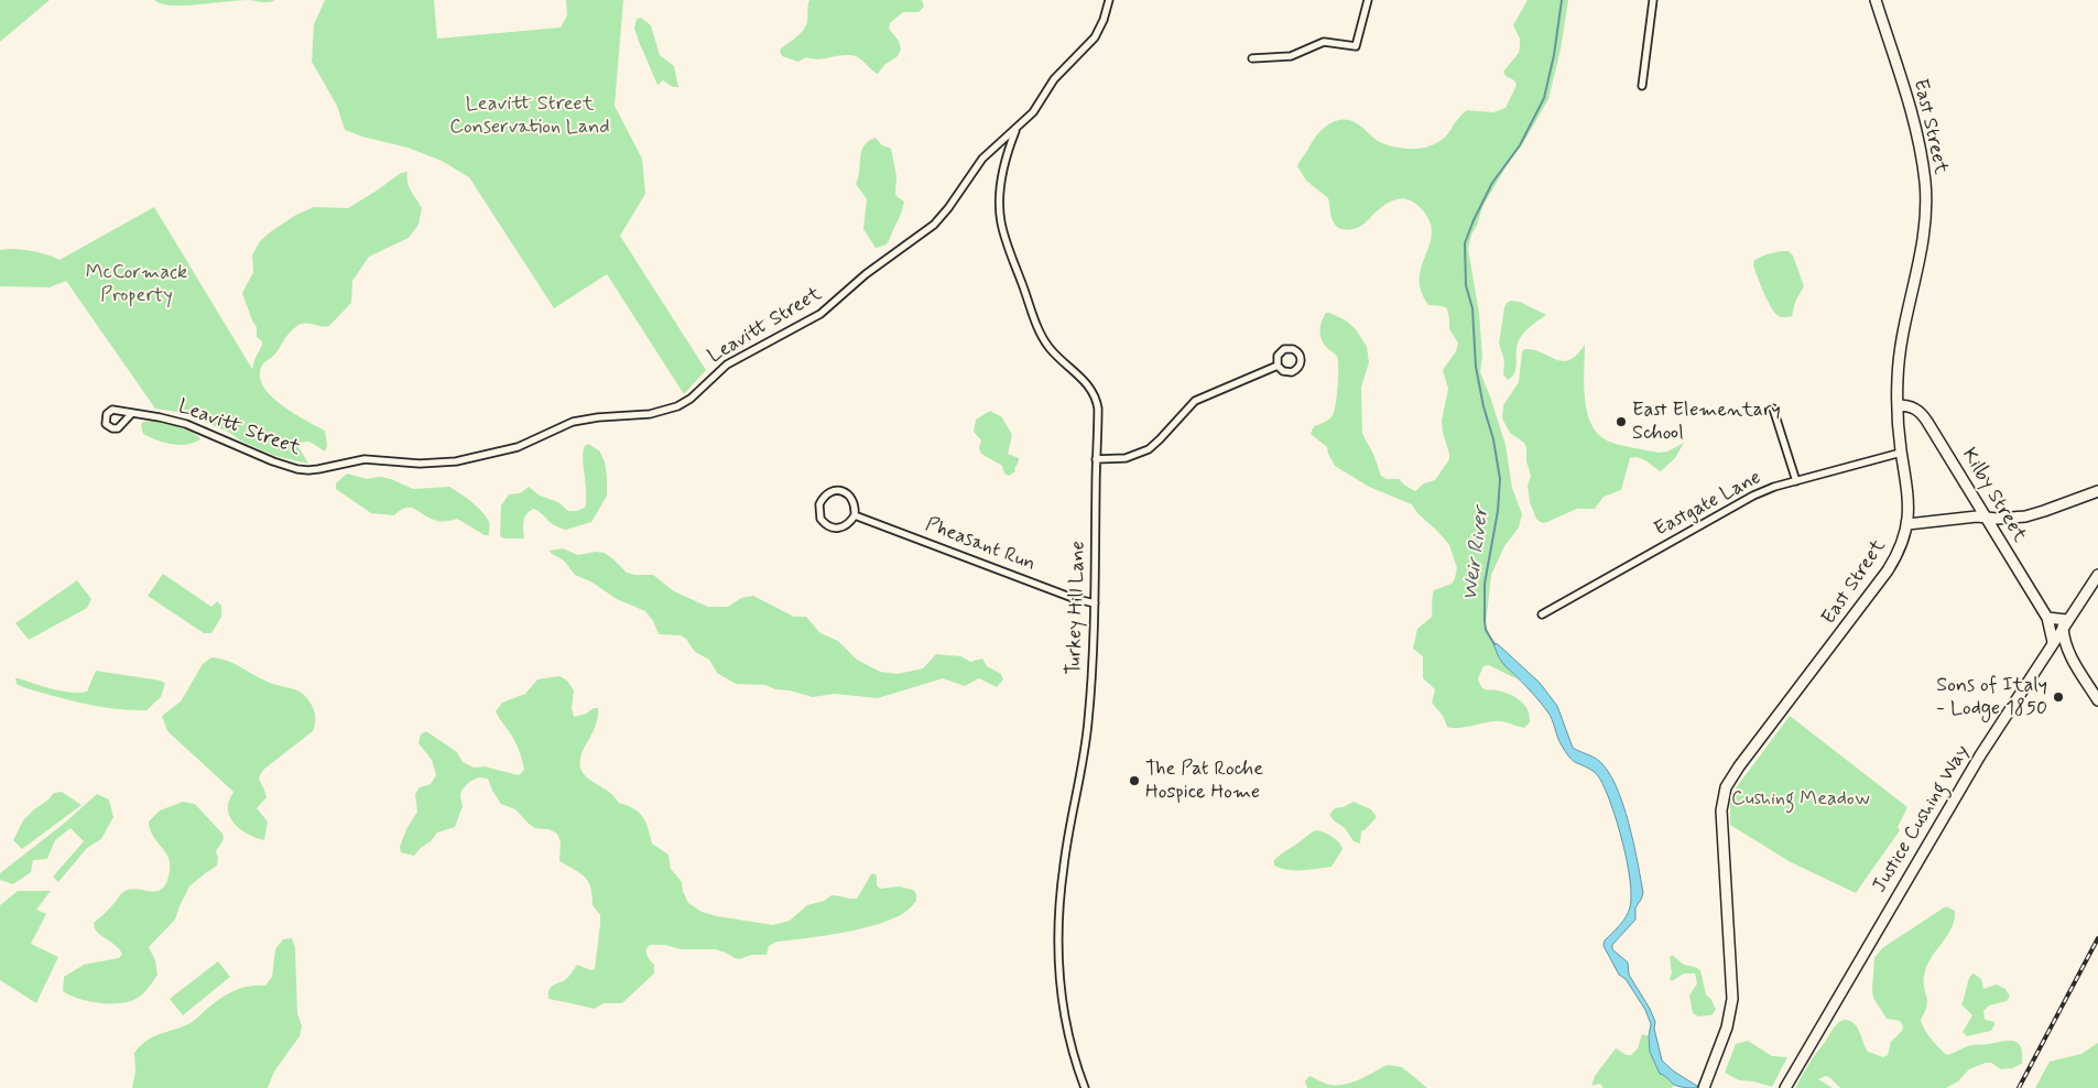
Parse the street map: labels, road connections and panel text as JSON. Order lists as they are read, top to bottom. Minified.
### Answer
{"streets":{"main road":["East Street","Kilby Street","Justice Cushing Way"],"street":["Leavitt Street","Eastgate Lane","Pheasant Run","Turkey Hill Lane"]},"crossings":[["East Street","Kilby Street"],["East Street","Eastgate Lane"],["Leavitt Street","Turkey Hill Lane"],["Kilby Street","Justice Cushing Way"],["Pheasant Run","Turkey Hill Lane"]],"water":["Weir River"],"parks":["Leavitt Street Conservation Land","McCormack Property","Cushing Meadow"],"places":["East Elementary School","Sons of Italy - Lodge 1850","The Pat Roche Hospice Home"]}
